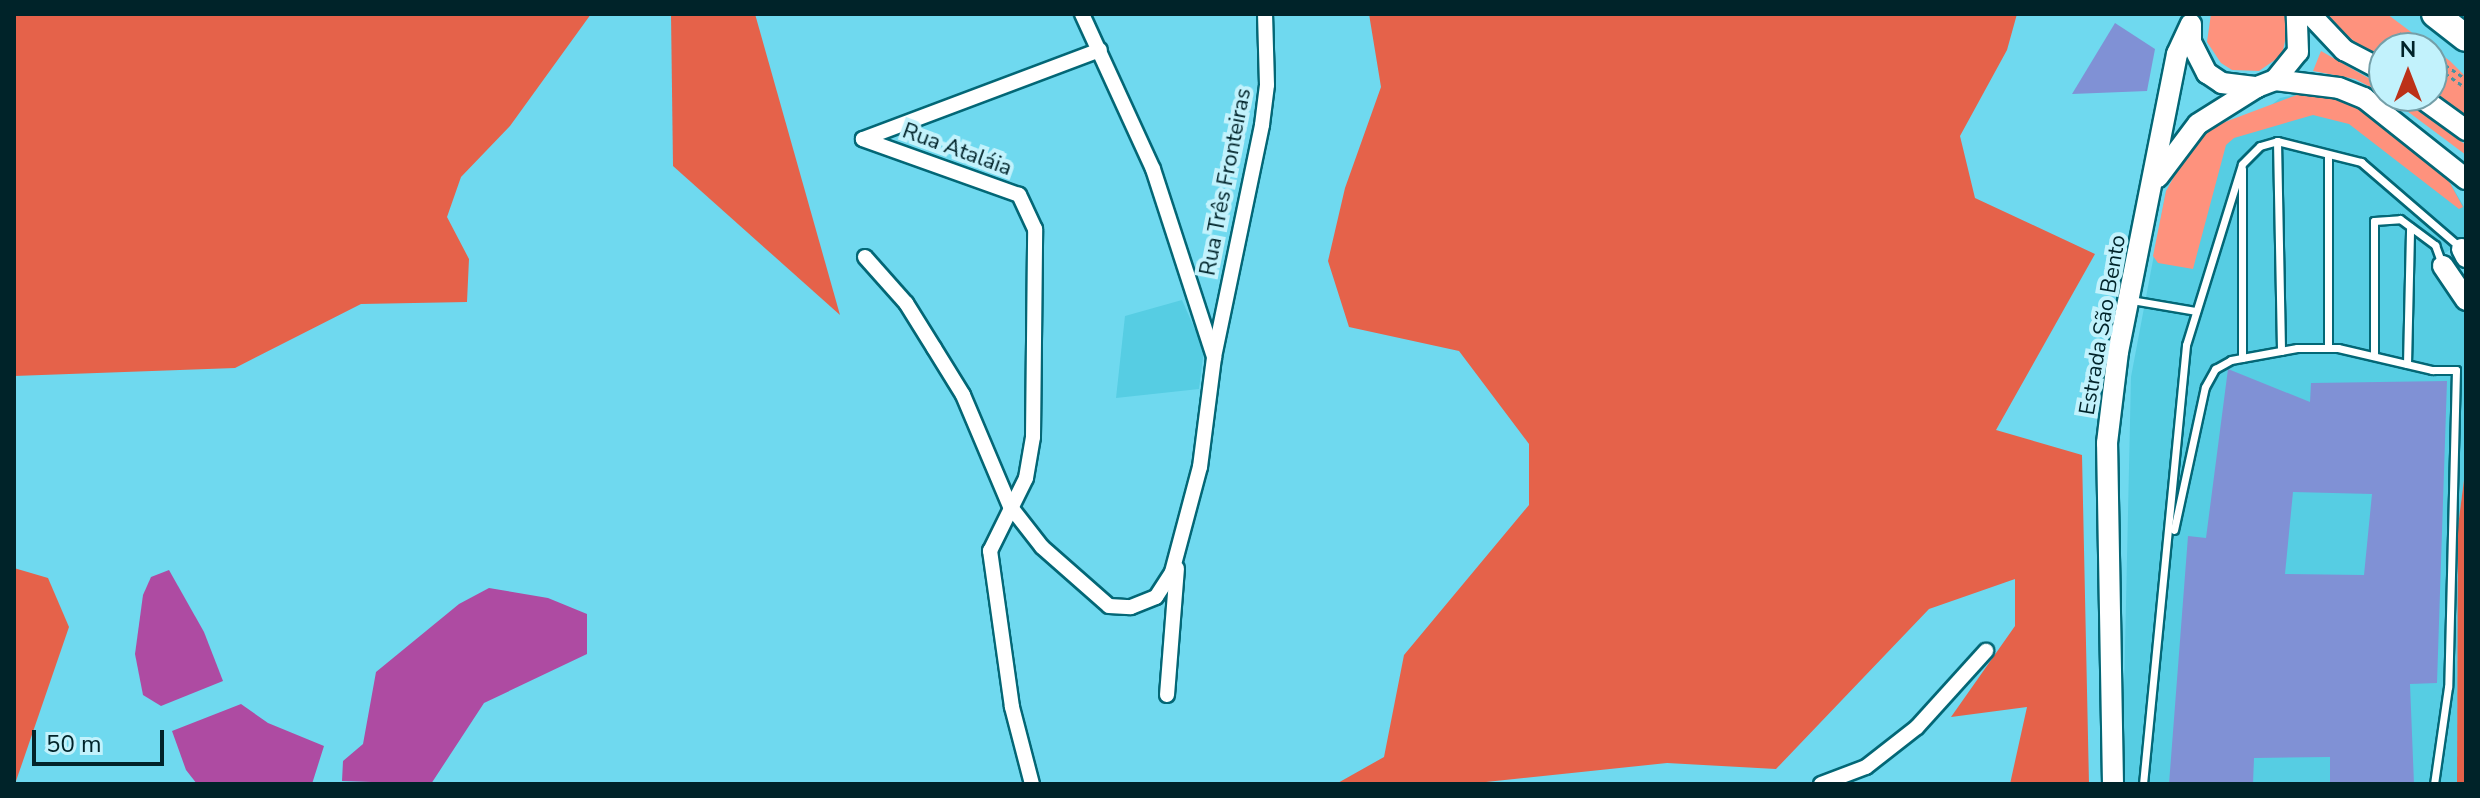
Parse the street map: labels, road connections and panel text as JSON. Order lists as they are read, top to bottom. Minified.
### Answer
{"streets":{"street":["Rua Ataláia","Rua Três Fronteiras","Estrada São Bento"]},"crossings":[["Rua Ataláia","Rua Três Fronteiras"]],"scale_bar":"50 m","north":"top"}
